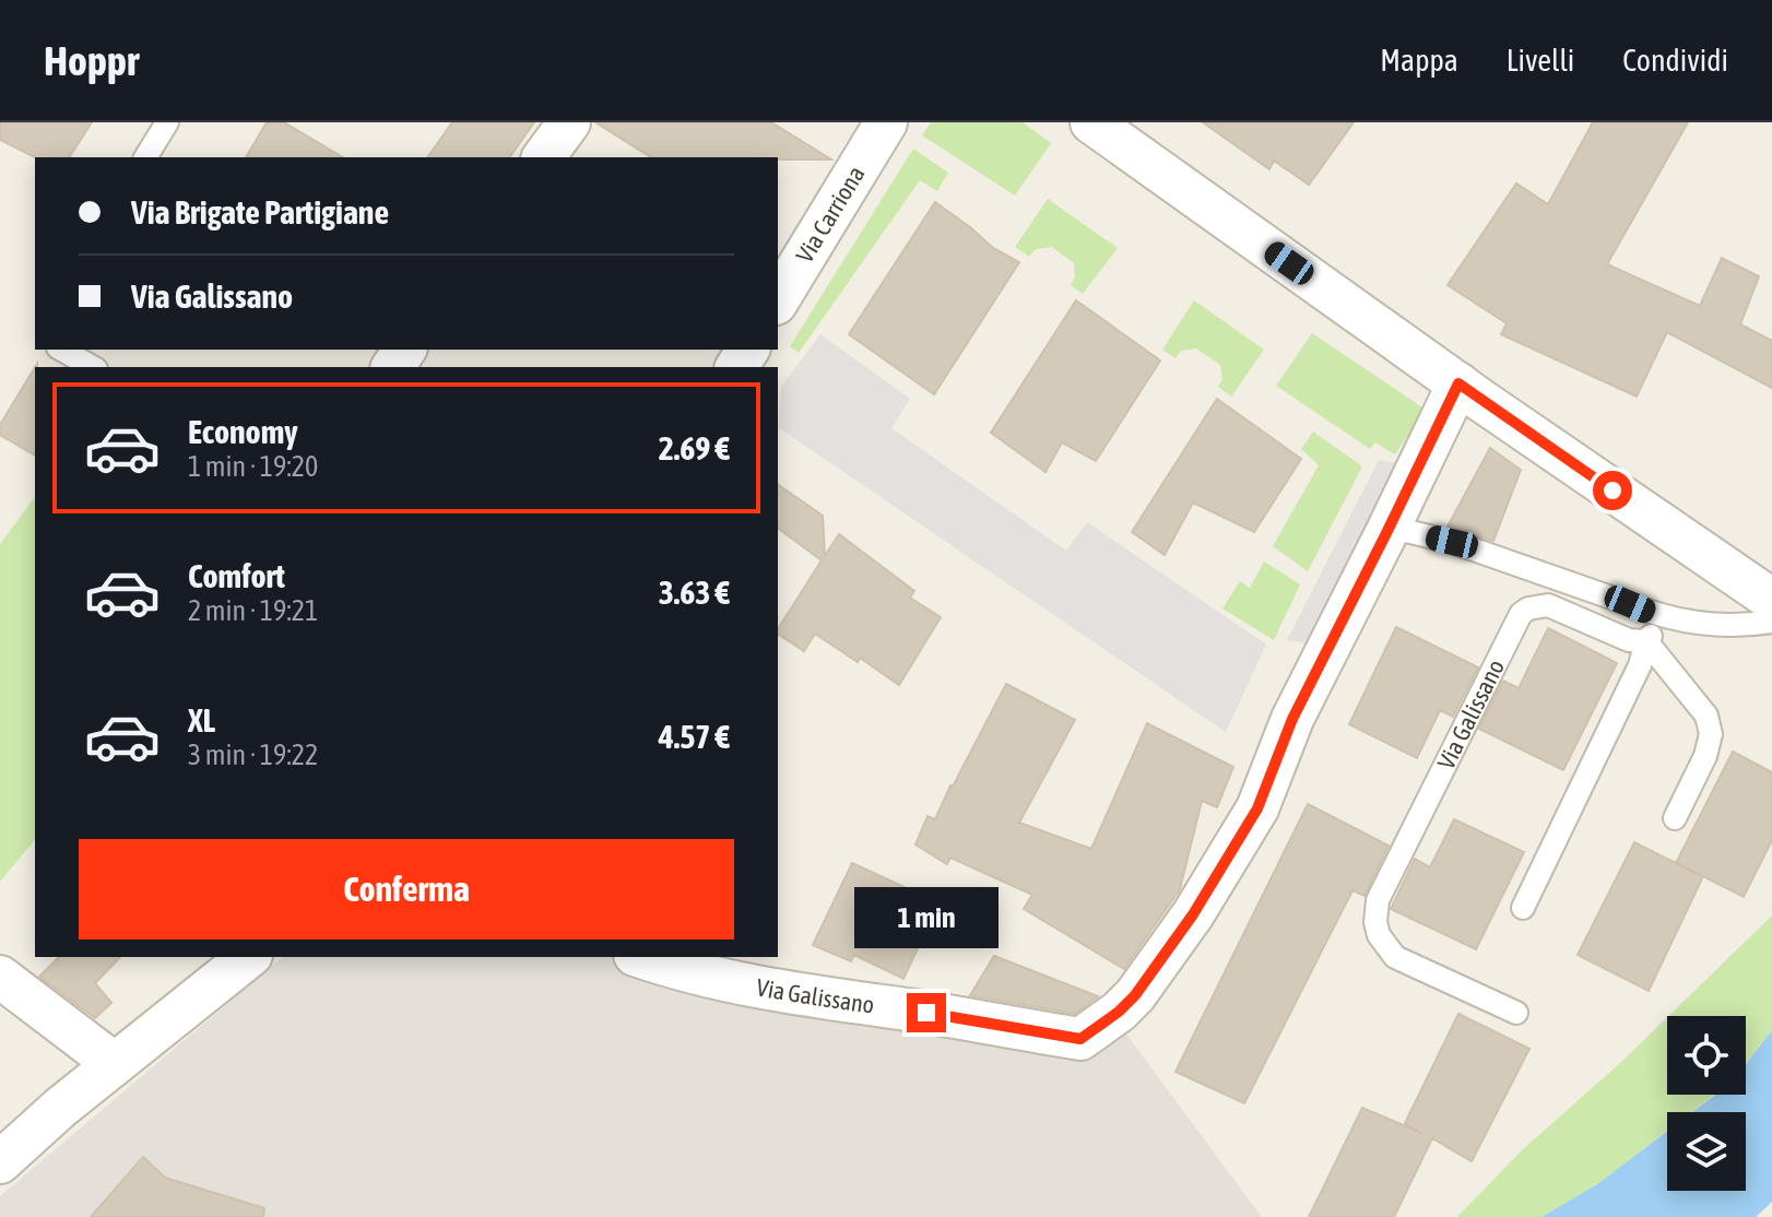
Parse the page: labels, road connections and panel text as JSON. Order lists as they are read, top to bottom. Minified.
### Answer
{"streets":{"street":["Via Carriona","Via Galissano"]},"page":{"header":"Hoppr","nav":["Mappa","Livelli","Condividi"],"banner":["Via Brigate Partigiane","Via Galissano"],"list":[{"name":"Economy","note":"1 min · 19:20","value":"2.69 €"},{"name":"Comfort","note":"2 min · 19:21","value":"3.63 €"},{"name":"XL","note":"3 min · 19:22","value":"4.57 €"}],"buttons":"Conferma","bubble":"1 min"}}
